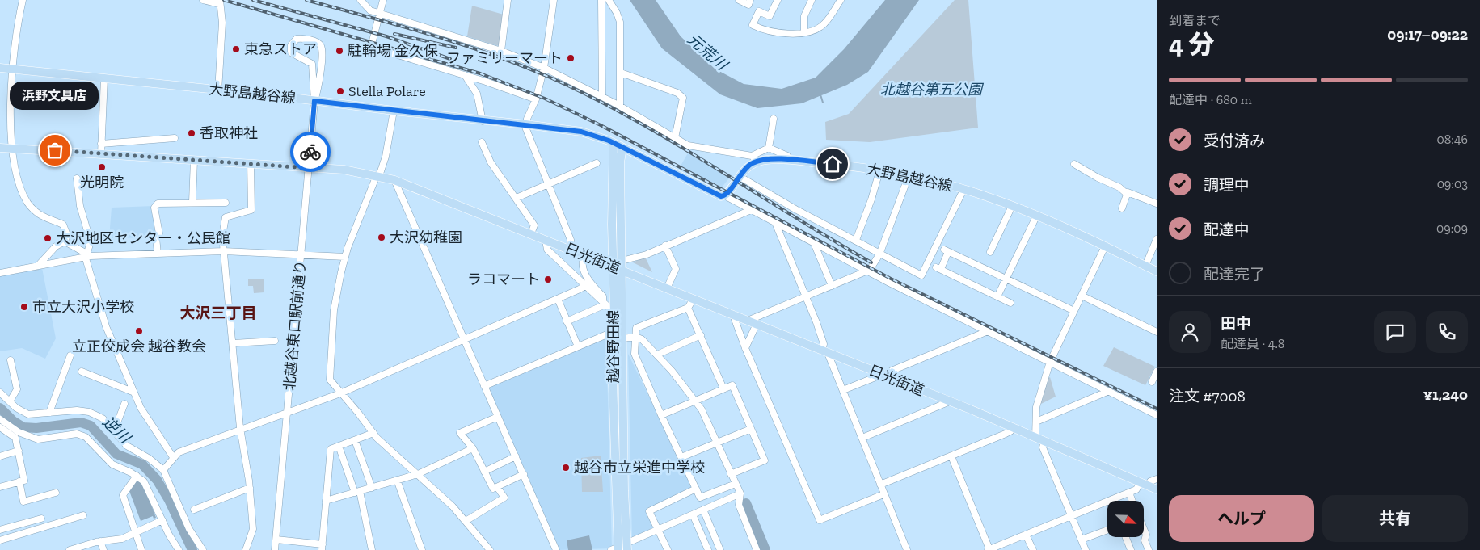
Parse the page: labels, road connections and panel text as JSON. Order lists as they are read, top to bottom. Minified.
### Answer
{"streets":{"main road":["大野島越谷線","日光街道","越谷野田線"],"street":["北越谷東口駅前通り"]},"crossings":[["大野島越谷線","北越谷東口駅前通り"],["大野島越谷線","越谷野田線"],["日光街道","北越谷東口駅前通り"],["日光街道","越谷野田線"]],"districts":["大沢三丁目"],"water":["元荒川","逆川"],"parks":["北越谷第五公園"],"places":["東急ストア","駐輪場 金久保","ファミリーマート","Stella Polare","香取神社","浜野文具店","光明院","大沢幼稚園","大沢地区センター・公民館","ラコマート","市立大沢小学校","立正佼成会 越谷教会","越谷市立栄進中学校"],"north":"bottom right","page":{"heading":["4 分","到着まで","09:17–09:22"],"panel":["田中","配達員 · 4.8","注文 #7008","¥1,240"],"bar":"配達中 · 680 m","bubble":"浜野文具店","list":[["受付済み","08:46"],["調理中","09:03"],["配達中","09:09"],"配達完了"],"buttons":["ヘルプ","共有"]}}
